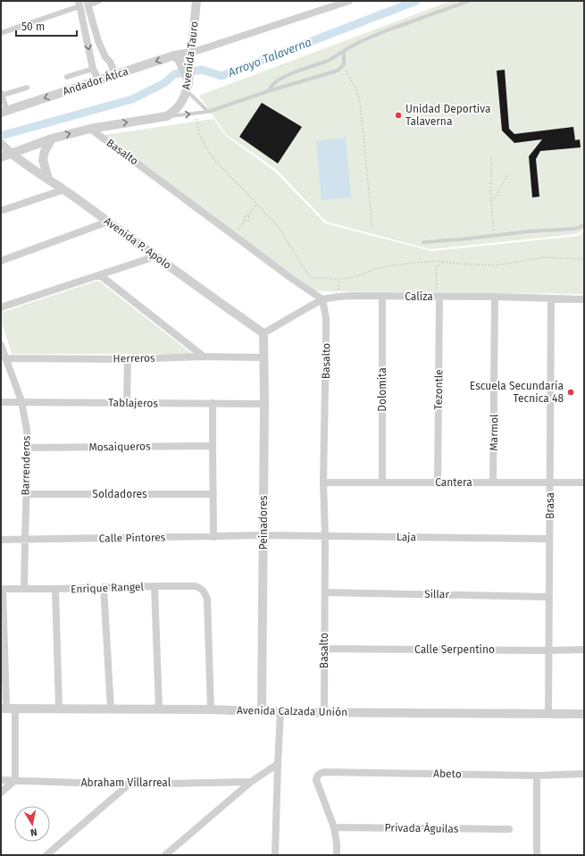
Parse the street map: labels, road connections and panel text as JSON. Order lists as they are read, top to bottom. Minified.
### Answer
{"streets":{"street":["Avenida Tauro","Andador Ática","Basalto","Avenida P. Apolo","Caliza","Herreros","Dolomita","Tezontle","Tablajeros","Marmol","Mosaiqueros","Barrenderos","Cantera","Soldadores","Brasa","Peinadores","Laja","Calle Pintores","Enrique Rangel","Sillar","Calle Serpentino","Avenida Calzada Unión","Abeto","Abraham Villarreal","Privada Águilas"]},"crossings":[["Avenida Tauro","Andador Ática"],["Basalto","Caliza"],["Basalto","Cantera"],["Basalto","Laja"],["Basalto","Sillar"],["Basalto","Calle Serpentino"],["Basalto","Avenida Calzada Unión"],["Avenida P. Apolo","Caliza"],["Avenida P. Apolo","Peinadores"],["Caliza","Dolomita"],["Caliza","Tezontle"],["Caliza","Marmol"],["Caliza","Brasa"],["Caliza","Peinadores"],["Herreros","Barrenderos"],["Herreros","Peinadores"],["Dolomita","Cantera"],["Tezontle","Cantera"],["Tablajeros","Barrenderos"],["Tablajeros","Peinadores"],["Marmol","Cantera"],["Mosaiqueros","Barrenderos"],["Barrenderos","Soldadores"],["Barrenderos","Calle Pintores"],["Barrenderos","Enrique Rangel"],["Cantera","Brasa"],["Brasa","Laja"],["Brasa","Sillar"],["Brasa","Calle Serpentino"],["Brasa","Avenida Calzada Unión"],["Peinadores","Laja"],["Peinadores","Calle Pintores"],["Peinadores","Avenida Calzada Unión"],["Laja","Calle Pintores"],["Enrique Rangel","Avenida Calzada Unión"],["Abeto","Privada Águilas"]],"water":["Arroyo Talaverna"],"places":["Unidad Deportiva Talaverna","Escuela Secundaria Tecnica 48"],"scale_bar":"50 m","north":"bottom"}
